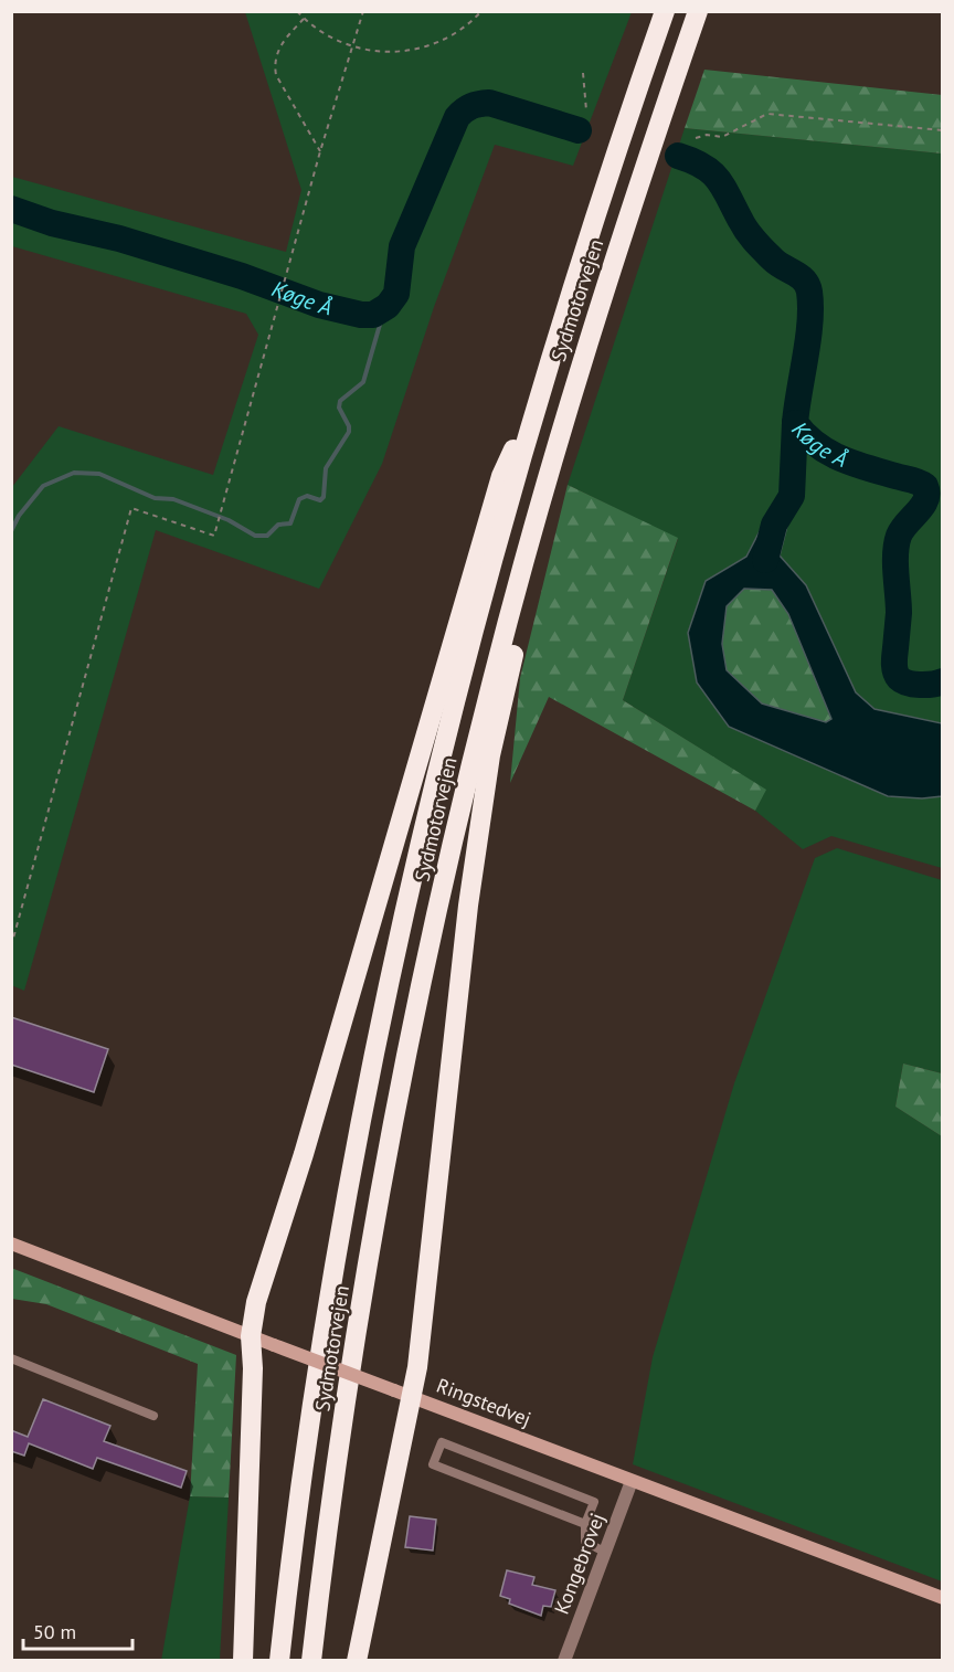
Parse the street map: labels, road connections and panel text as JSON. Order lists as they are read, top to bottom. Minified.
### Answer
{"streets":{"highway":["Sydmotorvejen"],"main road":["Ringstedvej"],"street":["Kongebrovej"]},"crossings":[["Ringstedvej","Kongebrovej"]],"water":["Køge Å"],"scale_bar":"50 m"}
